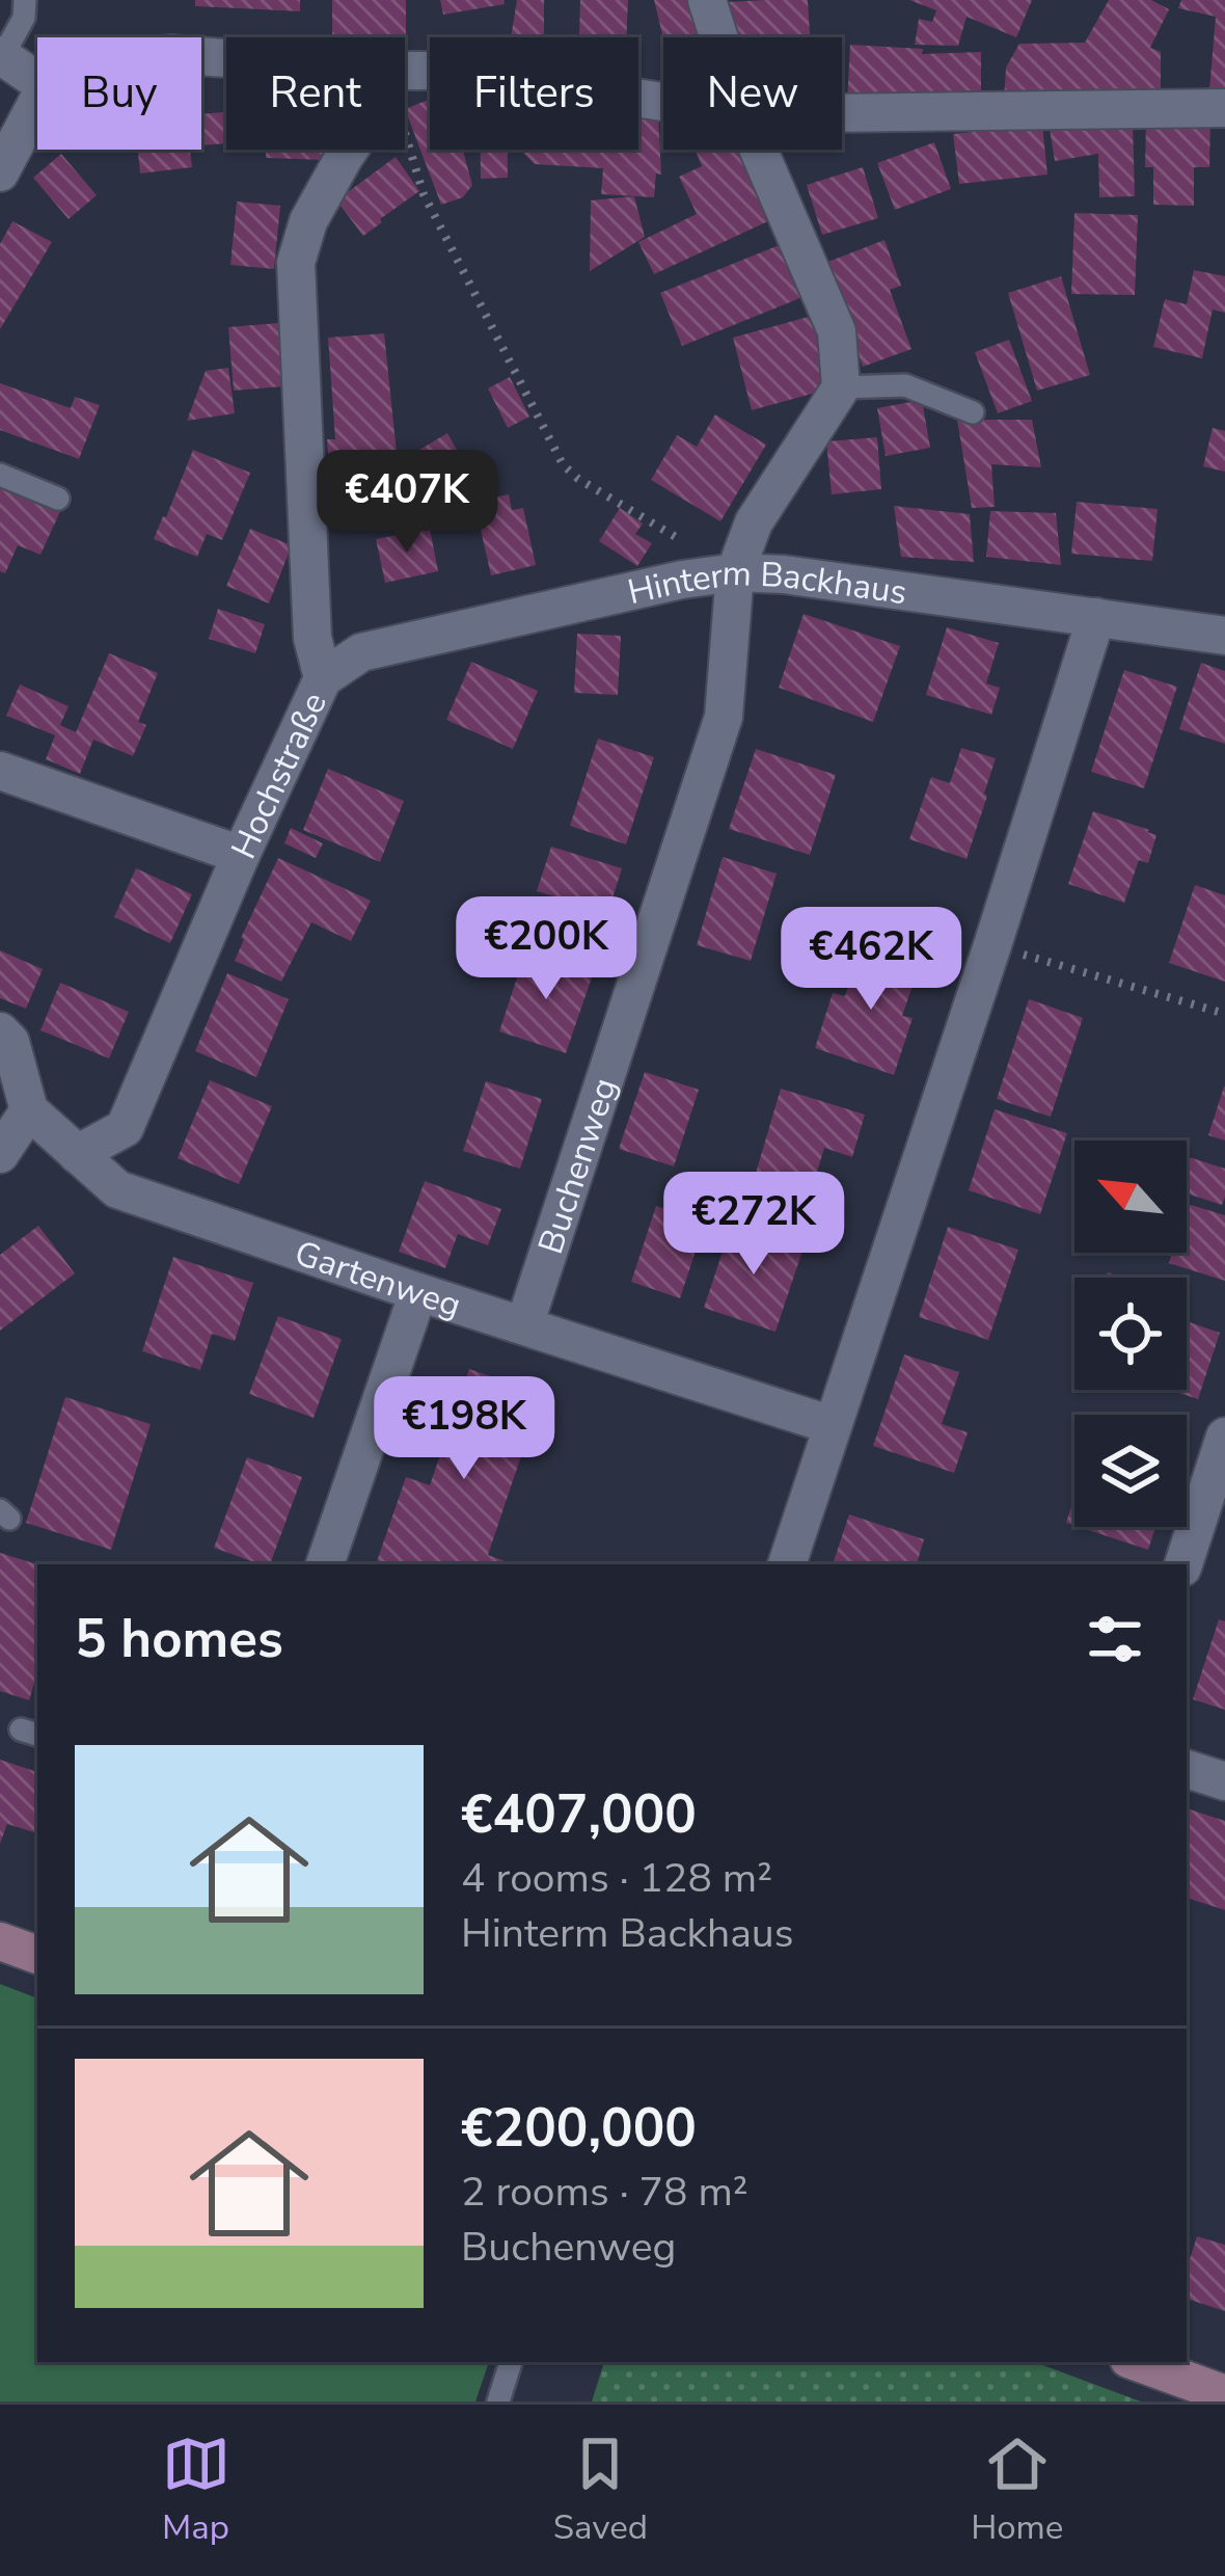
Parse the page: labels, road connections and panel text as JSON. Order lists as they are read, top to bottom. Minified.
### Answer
{"streets":{"street":["Hinterm Backhaus","Hochstraße","Buchenweg","Gartenweg"]},"crossings":[["Hinterm Backhaus","Hochstraße"],["Hinterm Backhaus","Buchenweg"],["Hochstraße","Gartenweg"],["Buchenweg","Gartenweg"]],"north":"top left","page":{"chip":["Buy","Rent","Filters","New"],"price":["€407K","€200K","€462K","€272K","€198K"],"heading":"5 homes","list":[{"name":"€407,000","note":"4 rooms · 128 m² · Hinterm Backhaus"},{"name":"€200,000","note":"2 rooms · 78 m² · Buchenweg"}],"tabs":["Map","Saved","Home"]}}
